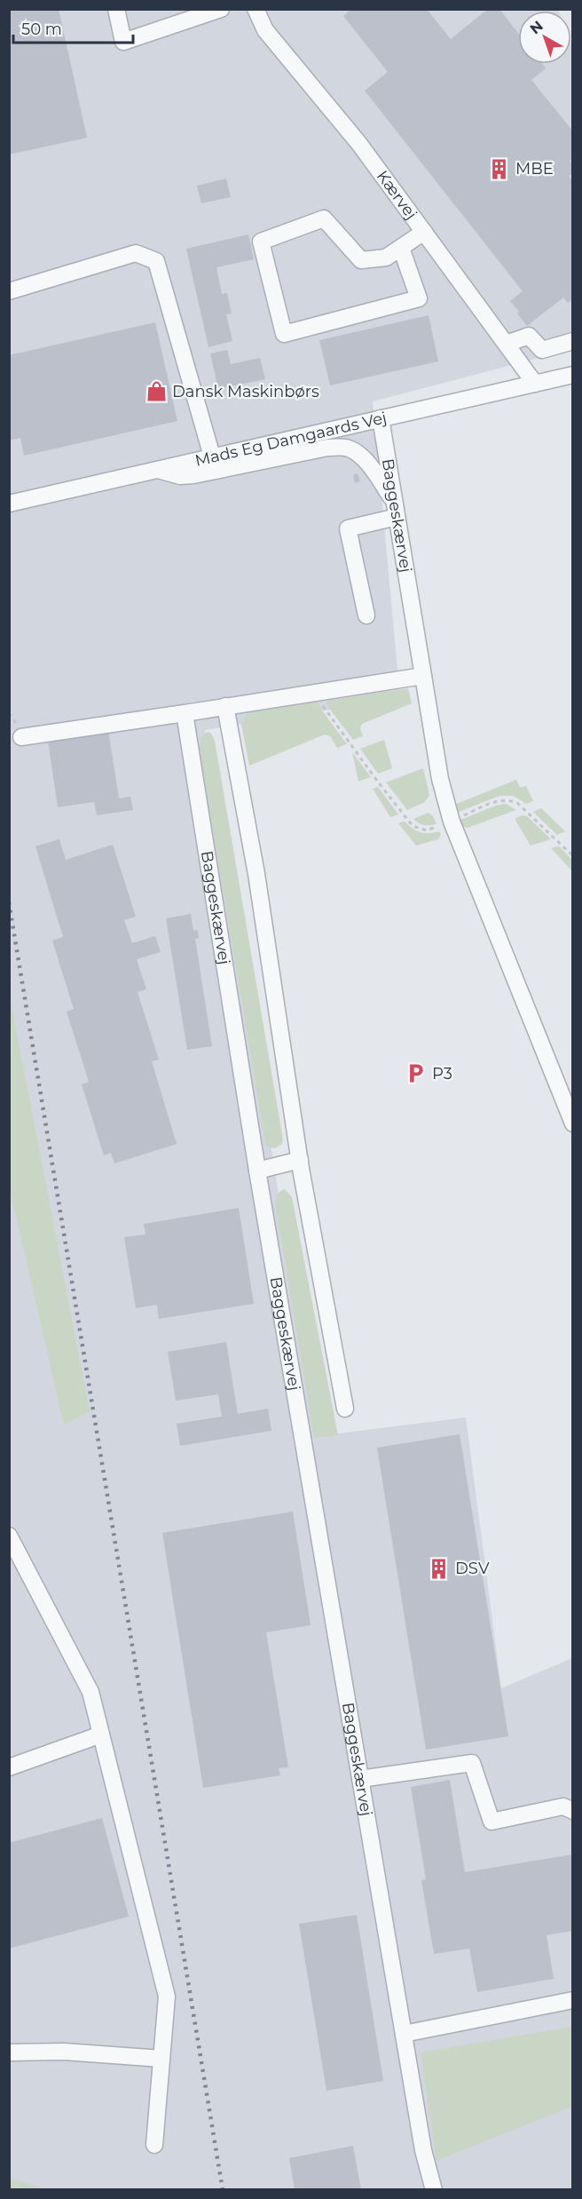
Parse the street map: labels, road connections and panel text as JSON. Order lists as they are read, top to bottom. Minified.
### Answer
{"streets":{"street":["Kærvej","Mads Eg Damgaards Vej","Baggeskærvej"]},"crossings":[["Kærvej","Mads Eg Damgaards Vej"],["Mads Eg Damgaards Vej","Baggeskærvej"]],"places":{"building":["MBE","DSV"],"shop":["Dansk Maskinbørs"],"parking":["P3"]},"scale_bar":"50 m","north":"top left"}
